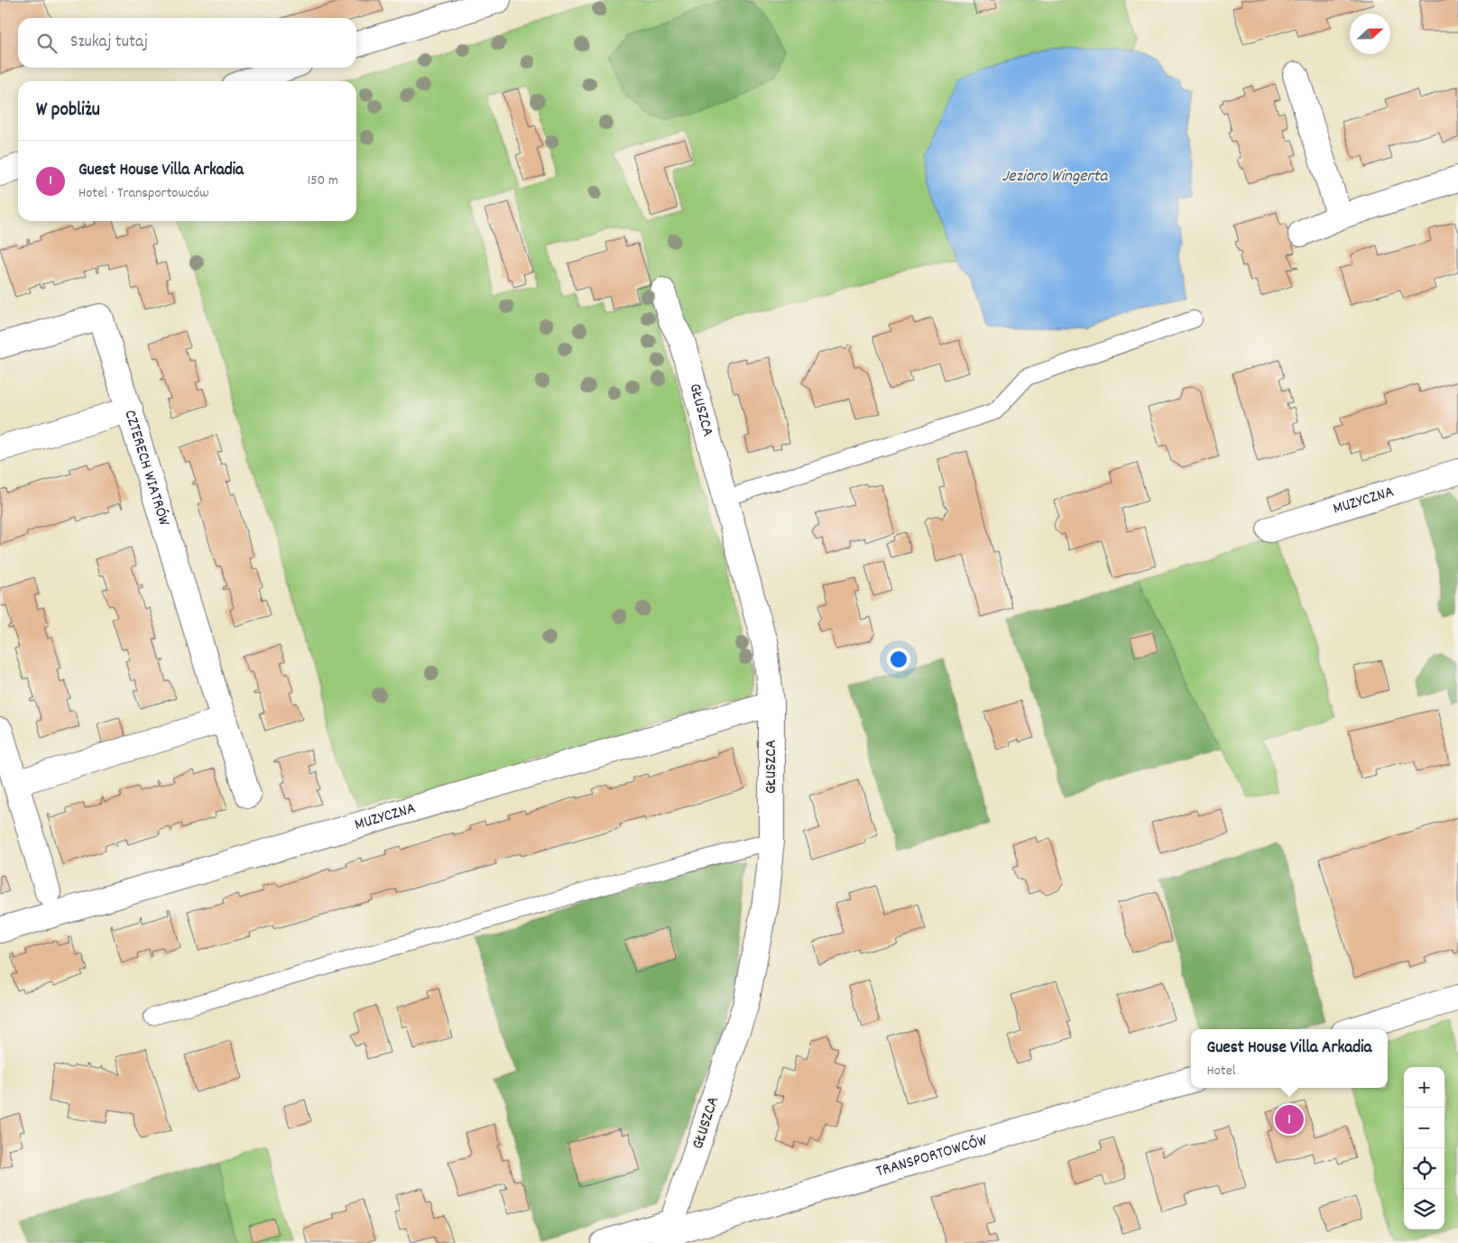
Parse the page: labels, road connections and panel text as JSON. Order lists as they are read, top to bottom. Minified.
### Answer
{"streets":{"street":["GŁUSZCA","CZTERECH WIATRÓW","MUZYCZNA","TRANSPORTOWCÓW"]},"crossings":[["GŁUSZCA","MUZYCZNA"],["GŁUSZCA","TRANSPORTOWCÓW"]],"water":["Jezioro Wingerta"],"north":"right","page":{"search":"Szukaj tutaj","heading":"W pobliżu","list":[{"mark":"1","name":"Guest House Villa Arkadia","note":"Hotel · Transportowców","value":"150 m"}],"popup":["Guest House Villa Arkadia","Hotel"],"map_buttons":["+","−"],"pins":"1"}}
